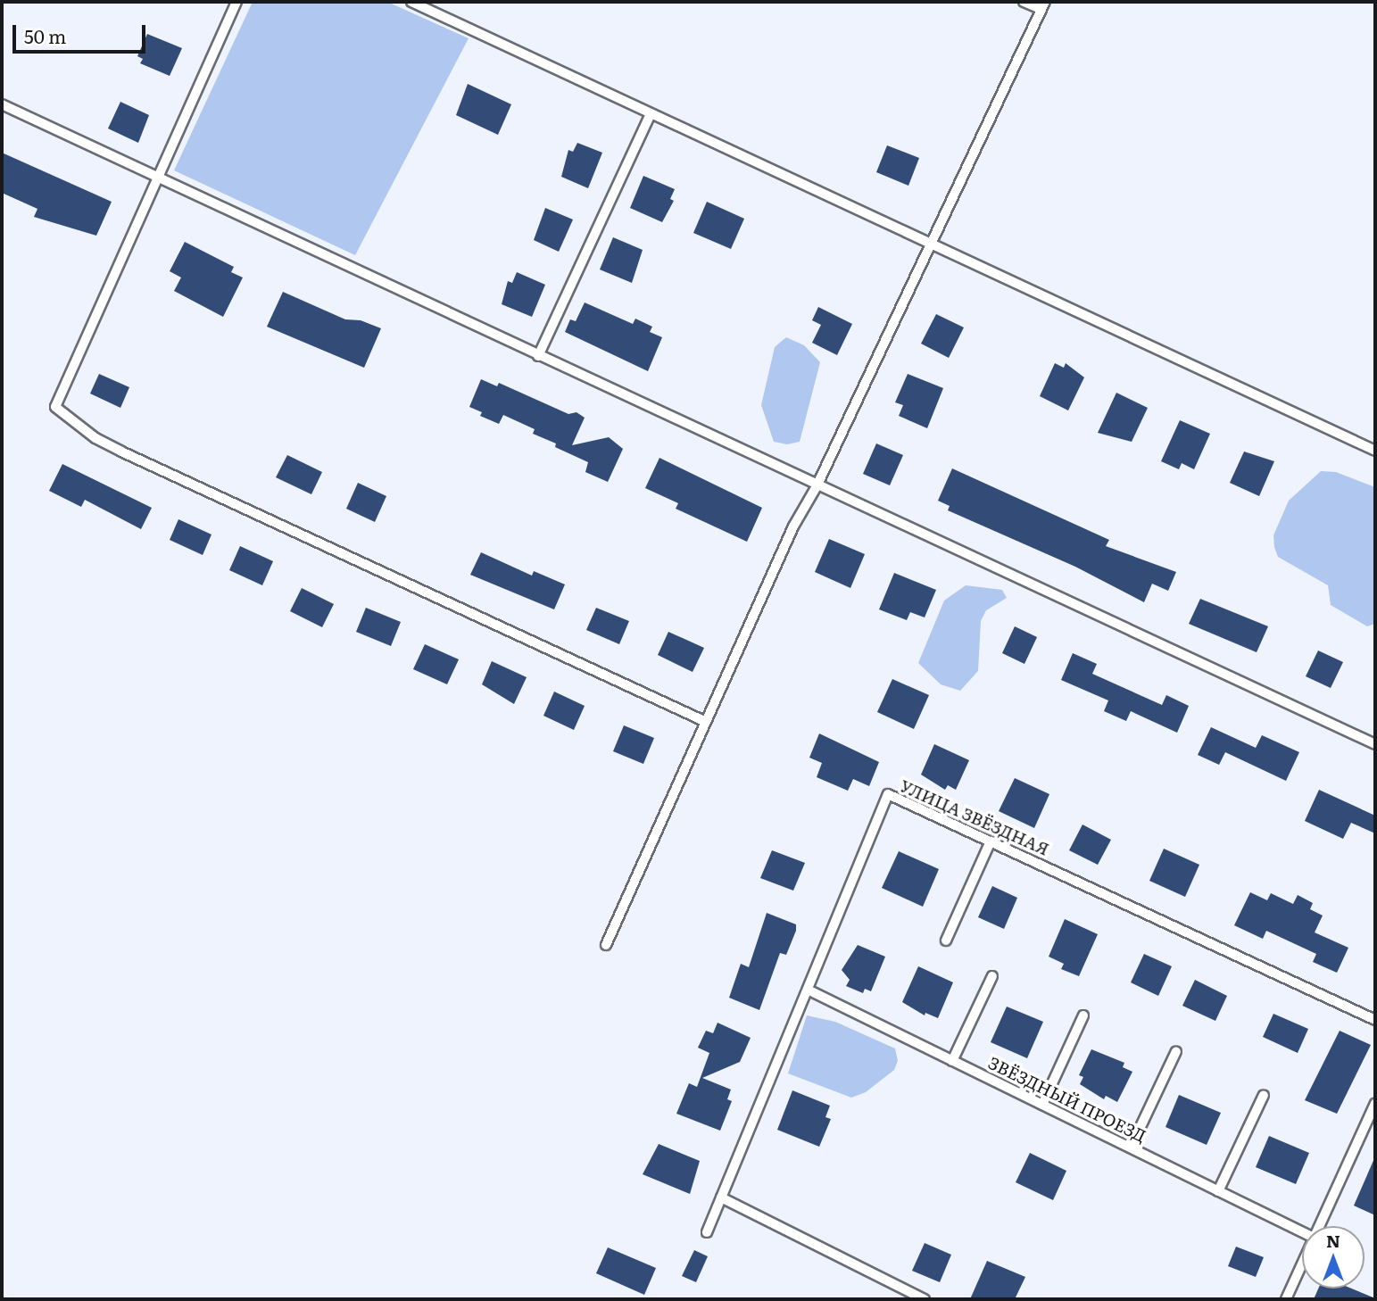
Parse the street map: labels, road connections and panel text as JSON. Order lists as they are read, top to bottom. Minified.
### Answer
{"streets":{"lane":["УЛИЦА ЗВЁЗДНАЯ","ЗВЁЗДНЫЙ ПРОЕЗД"]},"crossings":[["УЛИЦА ЗВЁЗДНАЯ","ЗВЁЗДНЫЙ ПРОЕЗД"]],"scale_bar":"50 m","north":"top"}
